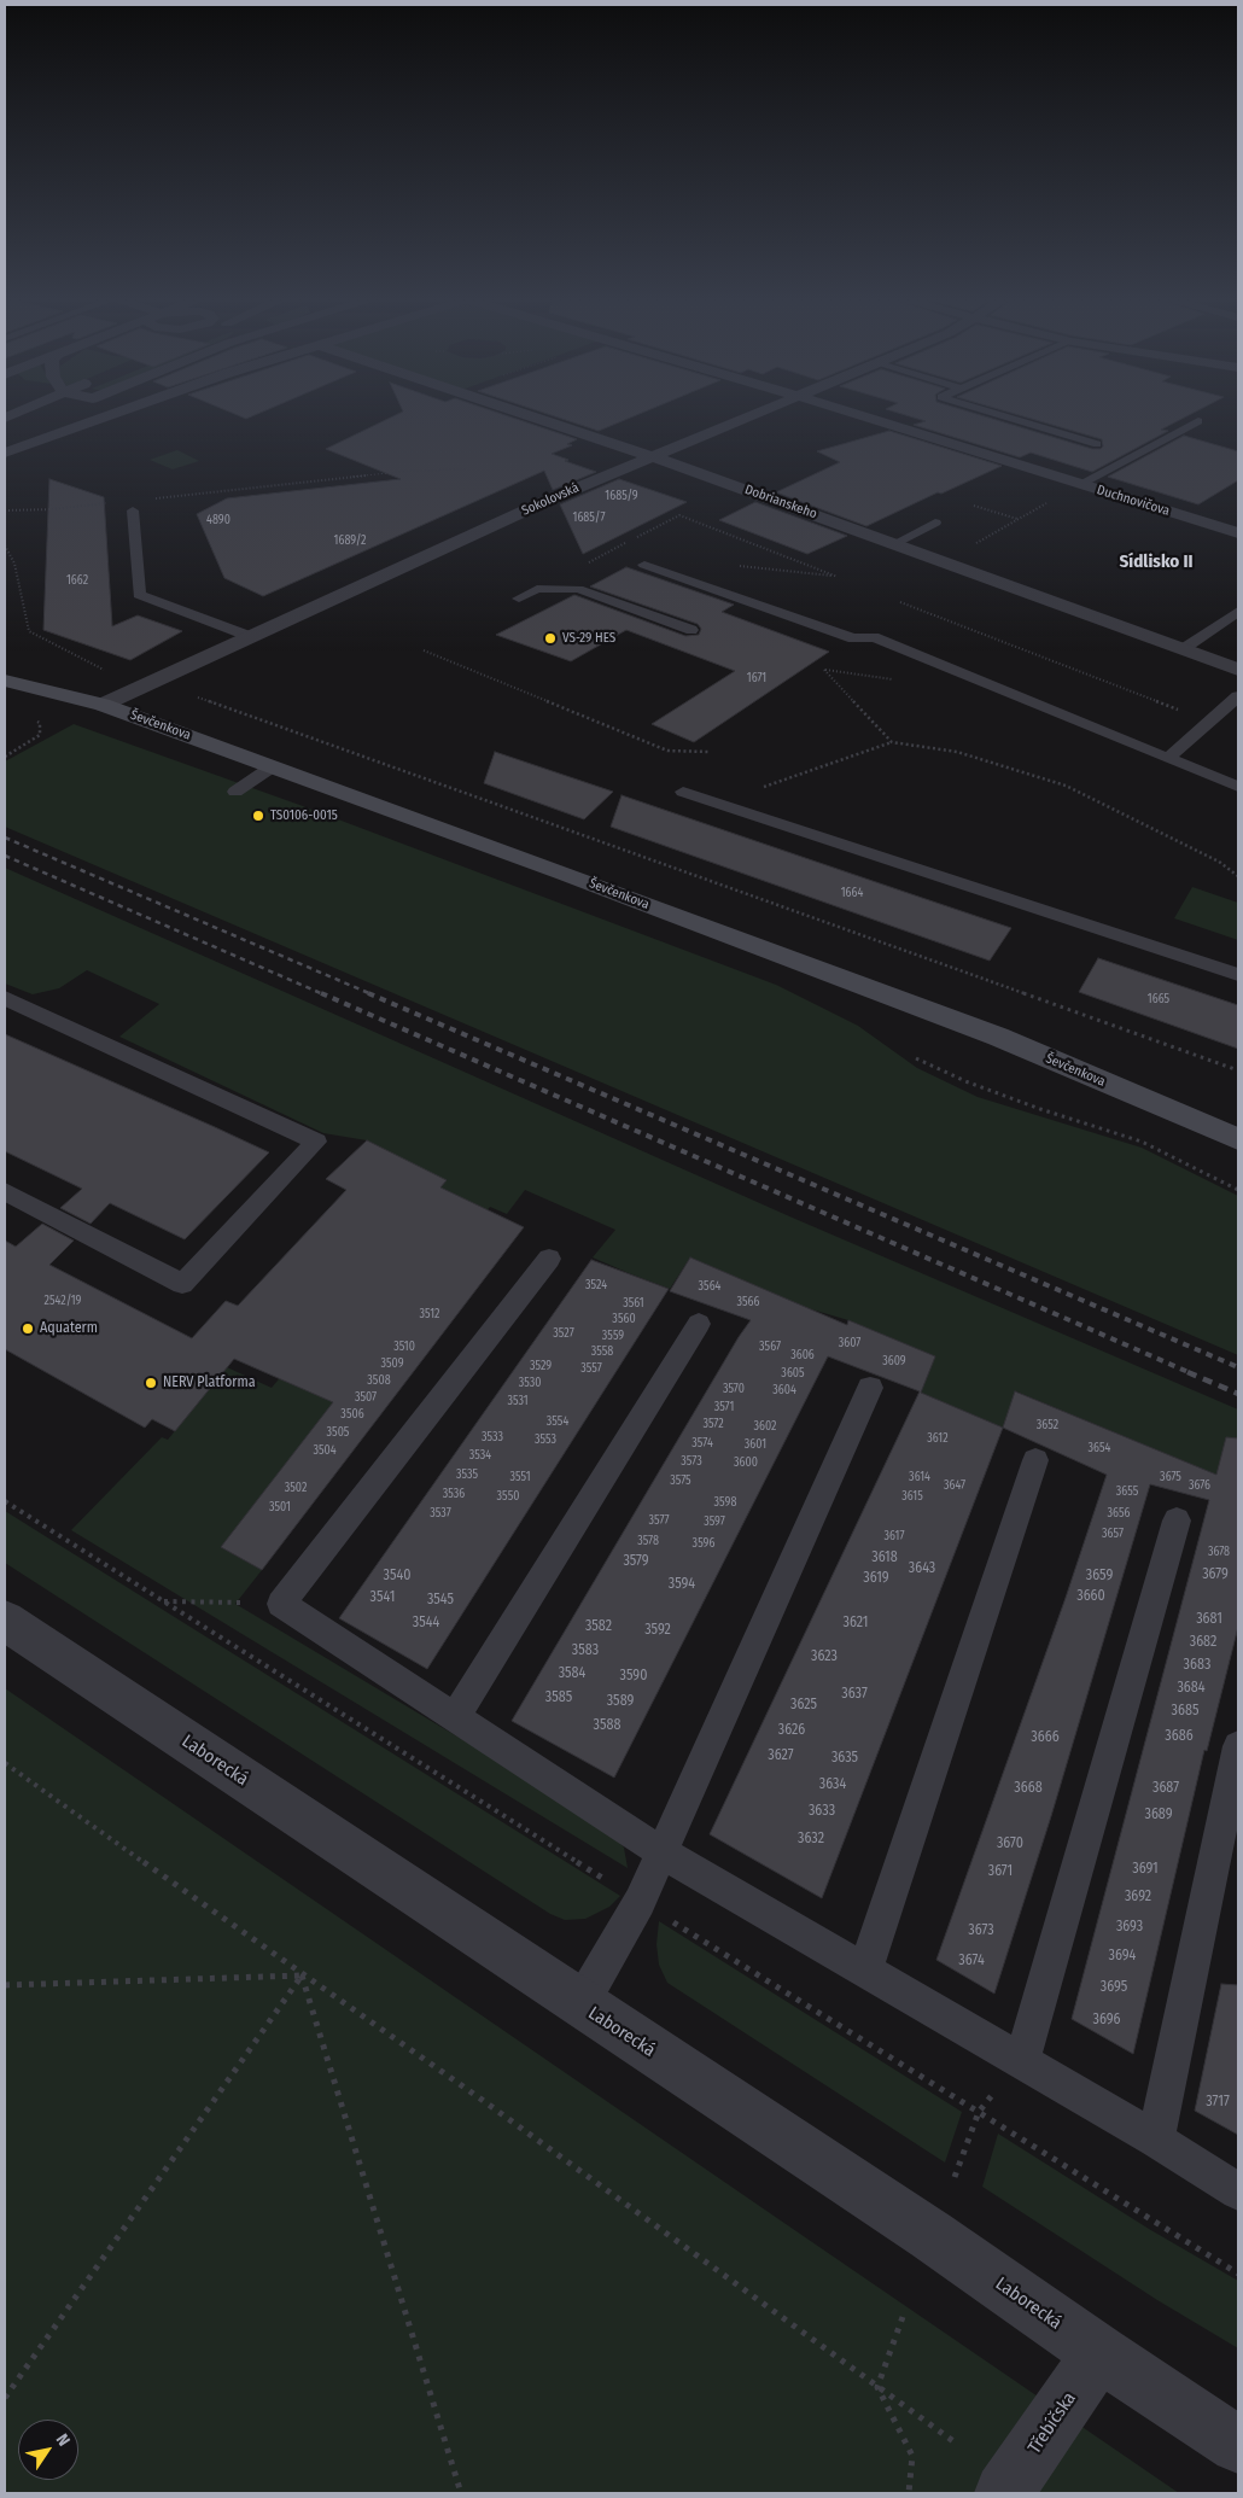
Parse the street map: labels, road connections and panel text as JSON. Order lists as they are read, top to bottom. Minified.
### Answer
{"streets":{"main road":["Ševčenkova"],"street":["Sokolovská","Duchnovičova","Dobrianskeho","Laborecká","Třebíčska"]},"crossings":[["Sokolovská","Dobrianskeho"],["Sokolovská","Ševčenkova"],["Laborecká","Třebíčska"]],"districts":["Sídlisko II"],"places":["VS-29 HES","TS0106-0015","Aquaterm","NERV Platforma"],"house_numbers":["1685/9","1685/7","4890","1689/2","1662","1671","1664","1665","3524","3564","2542/19","3566","3561","3512","3560","3527","3559","3607","3510","3567","3558","3606","3609","3509","3529","3557","3605","3508","3530","3570","3604","3507","3531","3571","3506","3554","3572","3652","3602","3505","3533","3612","3553","3574","3601","3654","3504","3534","3573","3600","3535","3551","3614","3675","3575","3647","3676","3502","3655","3536","3550","3615","3598","3501","3537","3656","3577","3597","3657","3617","3578","3596","3678","3618","3579","3643","3679","3540","3659","3619","3594","3660","3541","3545","3681","3544","3621","3582","3592","3682","3583","3623","3683","3584","3590","3684","3637","3585","3589","3625","3685","3588","3626","3686","3666","3627","3635","3634","3668","3687","3633","3689","3632","3670","3691","3671","3692","3693","3673","3694","3674","3695","3696","3717"],"north":"top right"}
